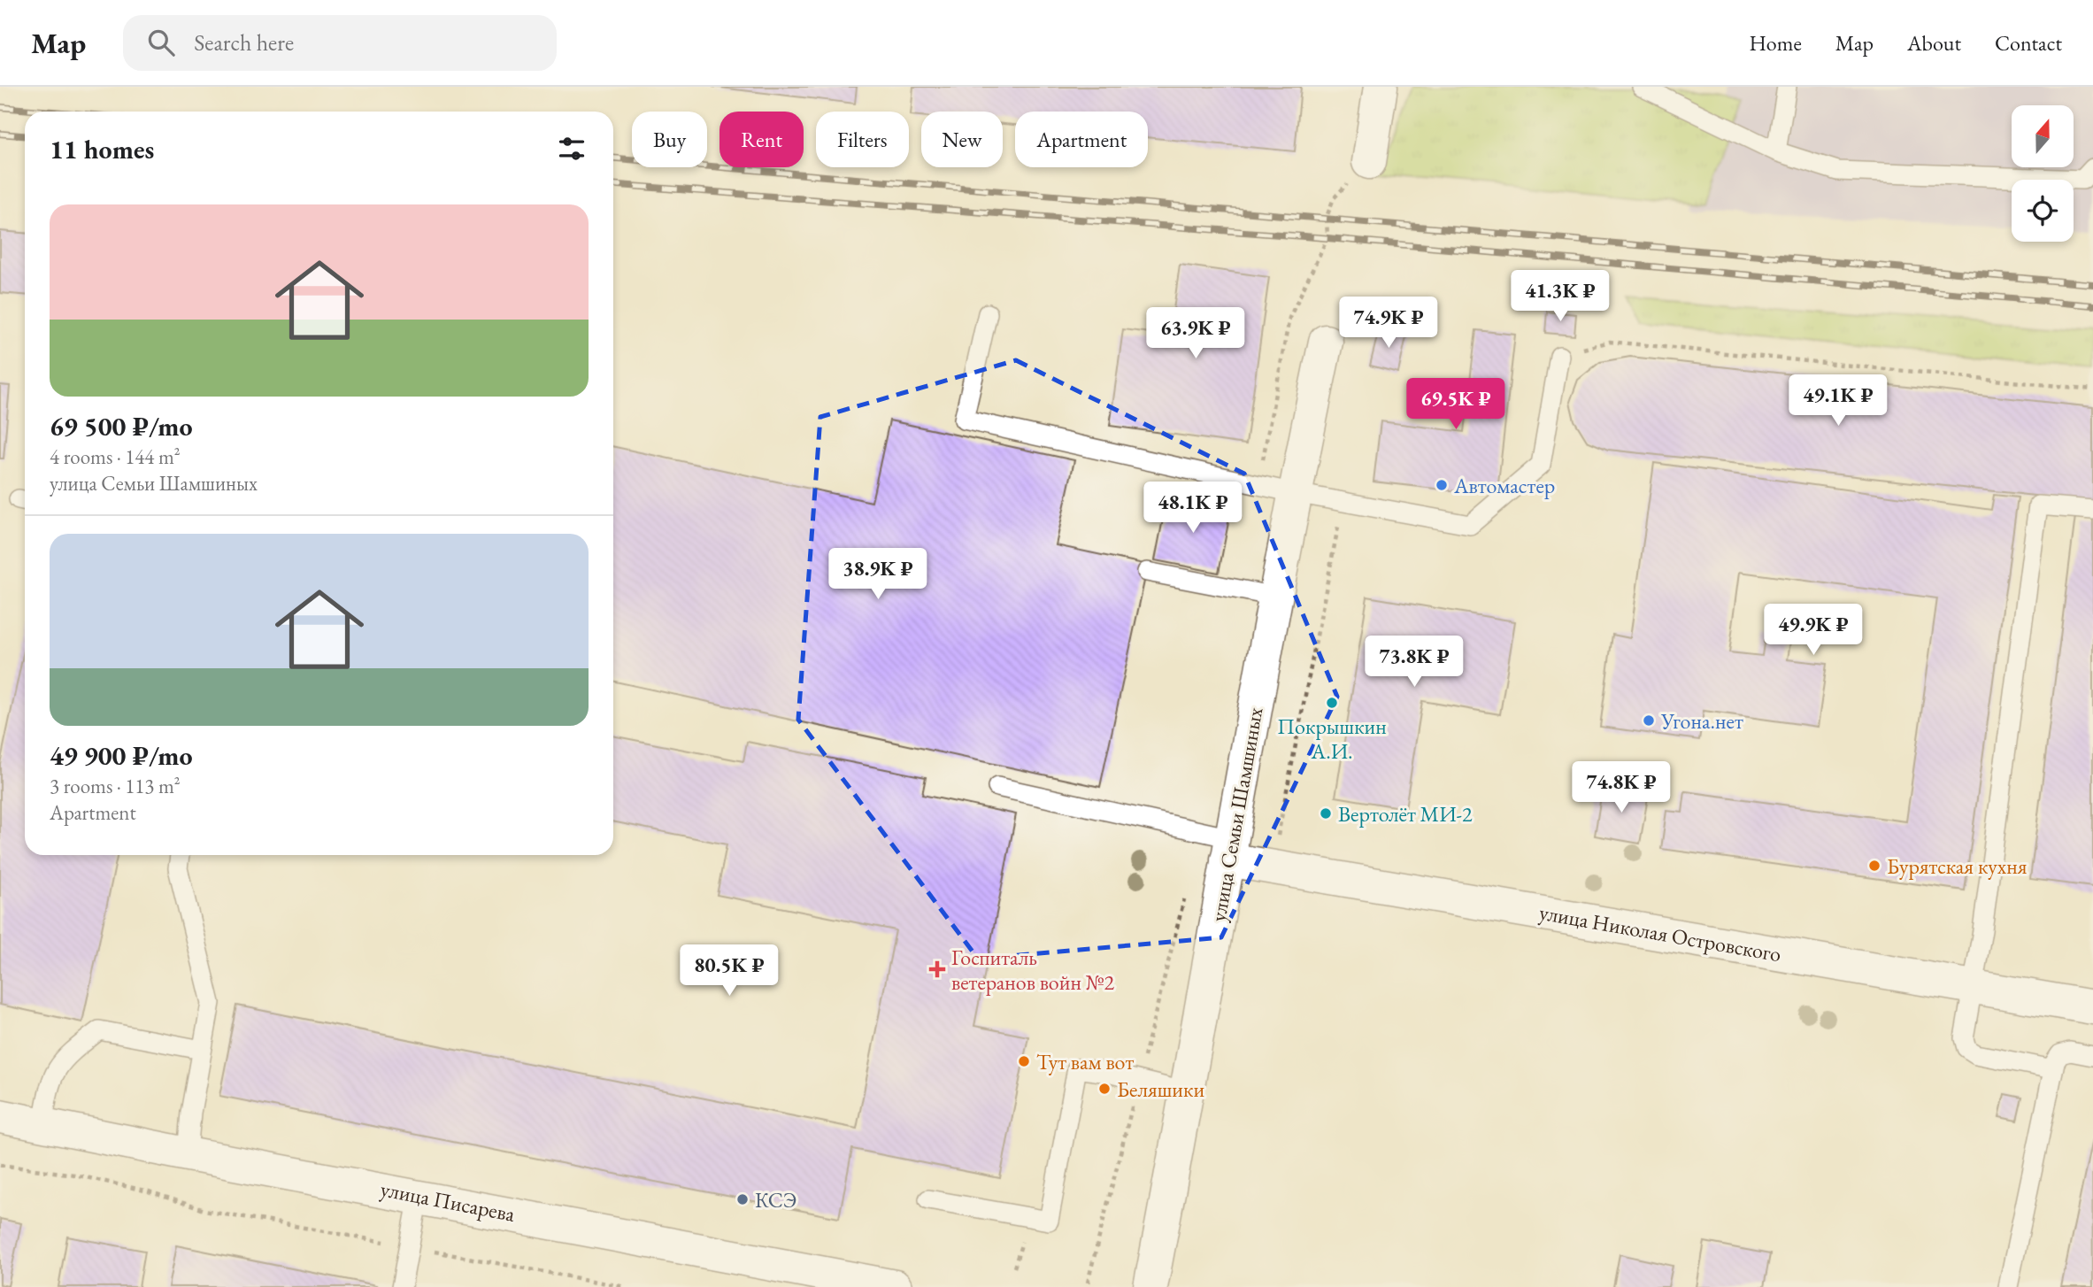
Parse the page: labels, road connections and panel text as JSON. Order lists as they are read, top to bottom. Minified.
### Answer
{"streets":{"street":["улица Семьи Шамшиных","улица Николая Островского","улица Писарева"]},"crossings":[["улица Семьи Шамшиных","улица Николая Островского"]],"places":{"other":["Автомастер","Покрышкин А.И.","Угона.нет","Вертолёт МИ-2","Бурятская кухня","Тут вам вот","Беляшики","КСЭ"],"health":["Госпиталь ветеранов войн №2"]},"north":"top","page":{"header":"Map","search":"Search here","nav":["Home","Map","About","Contact"],"chip":["Buy","Rent","Filters","New","Apartment"],"heading":"11 homes","list":[{"name":"69 500 ₽/mo","note":"4 rooms · 144 m² · улица Семьи Шамшиных"},{"name":"49 900 ₽/mo","note":"3 rooms · 113 m² · Apartment"}],"price":["41.3K ₽","74.9K ₽","63.9K ₽","49.1K ₽","69.5K ₽","48.1K ₽","38.9K ₽","49.9K ₽","73.8K ₽","74.8K ₽","80.5K ₽"]}}
